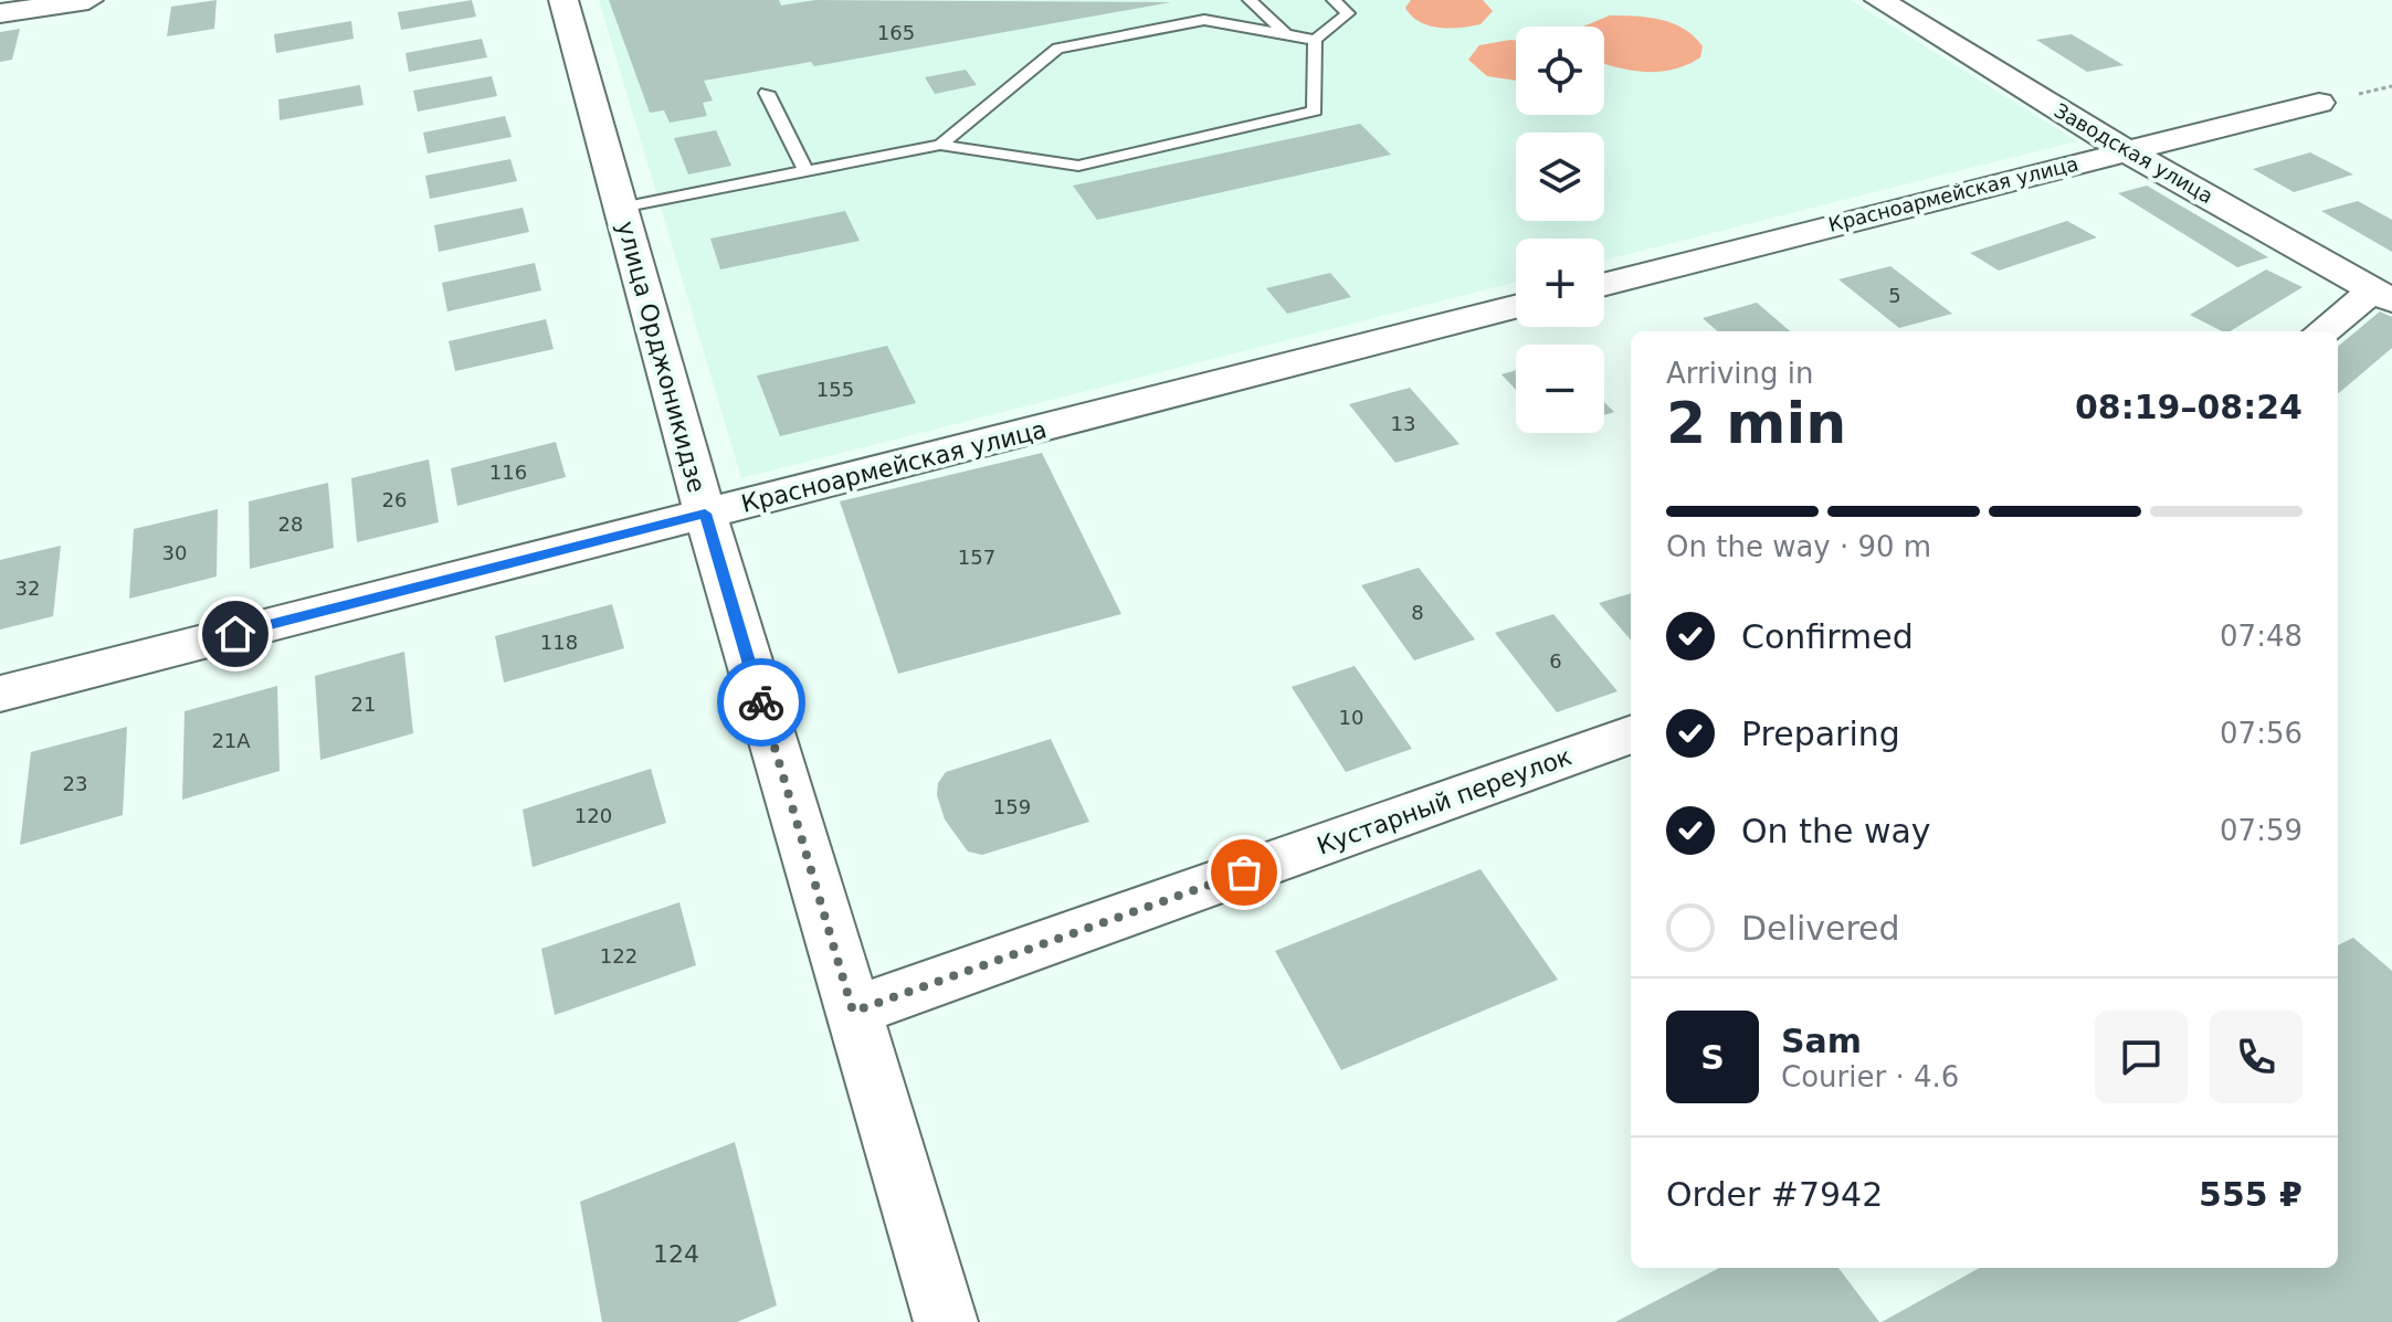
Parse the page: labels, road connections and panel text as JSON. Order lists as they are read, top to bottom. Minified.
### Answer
{"streets":{"street":["Заводская улица","Красноармейская улица","улица Орджоникидзе","Кустарный переулок"]},"crossings":[["Заводская улица","Красноармейская улица"],["Красноармейская улица","улица Орджоникидзе"],["улица Орджоникидзе","Кустарный переулок"]],"house_numbers":["165","5","155","13","116","26","28","30","157","32","8","118","6","21","10","21А","23","159","120","122","124"],"page":{"map_buttons":["+","−"],"heading":["2 min","Arriving in","08:19–08:24"],"panel":["Sam","Courier · 4.6","Order #7942","555 ₽"],"bar":"On the way · 90 m","list":[["Confirmed","07:48"],["Preparing","07:56"],["On the way","07:59"],"Delivered"],"round":"S"}}
